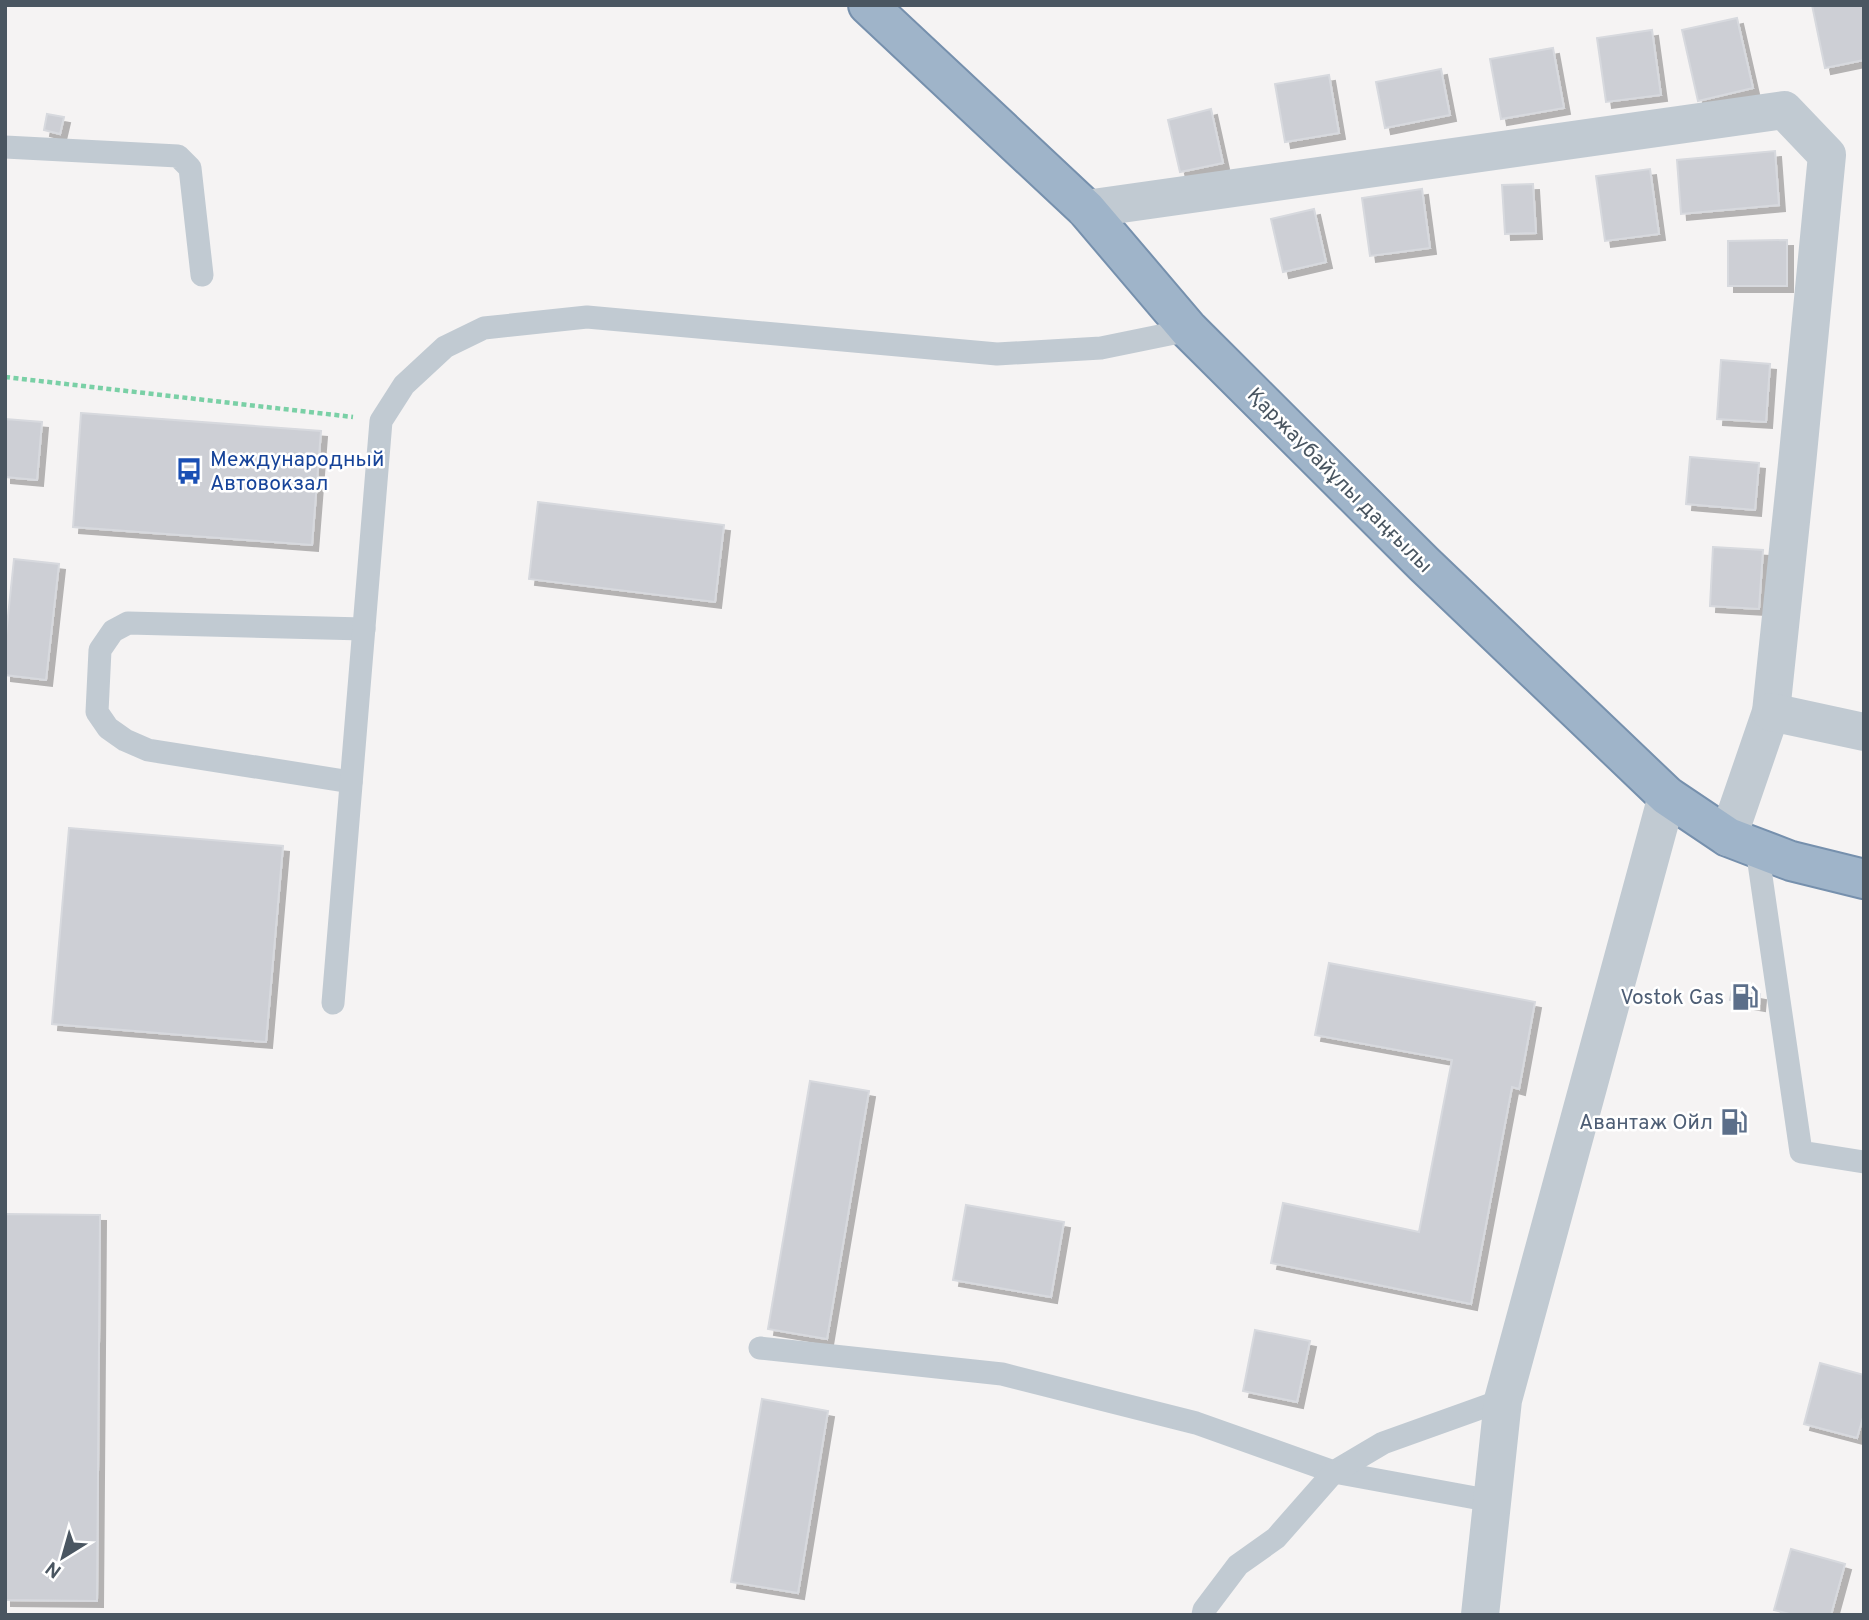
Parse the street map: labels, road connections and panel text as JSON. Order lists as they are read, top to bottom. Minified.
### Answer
{"streets":{"highway":["Қаржаубайұлы даңғылы"]},"places":{"bus stop":["Международный Автовокзал"],"fuel station":["Vostok Gas","Авантаж Ойл"]},"north":"bottom left"}
